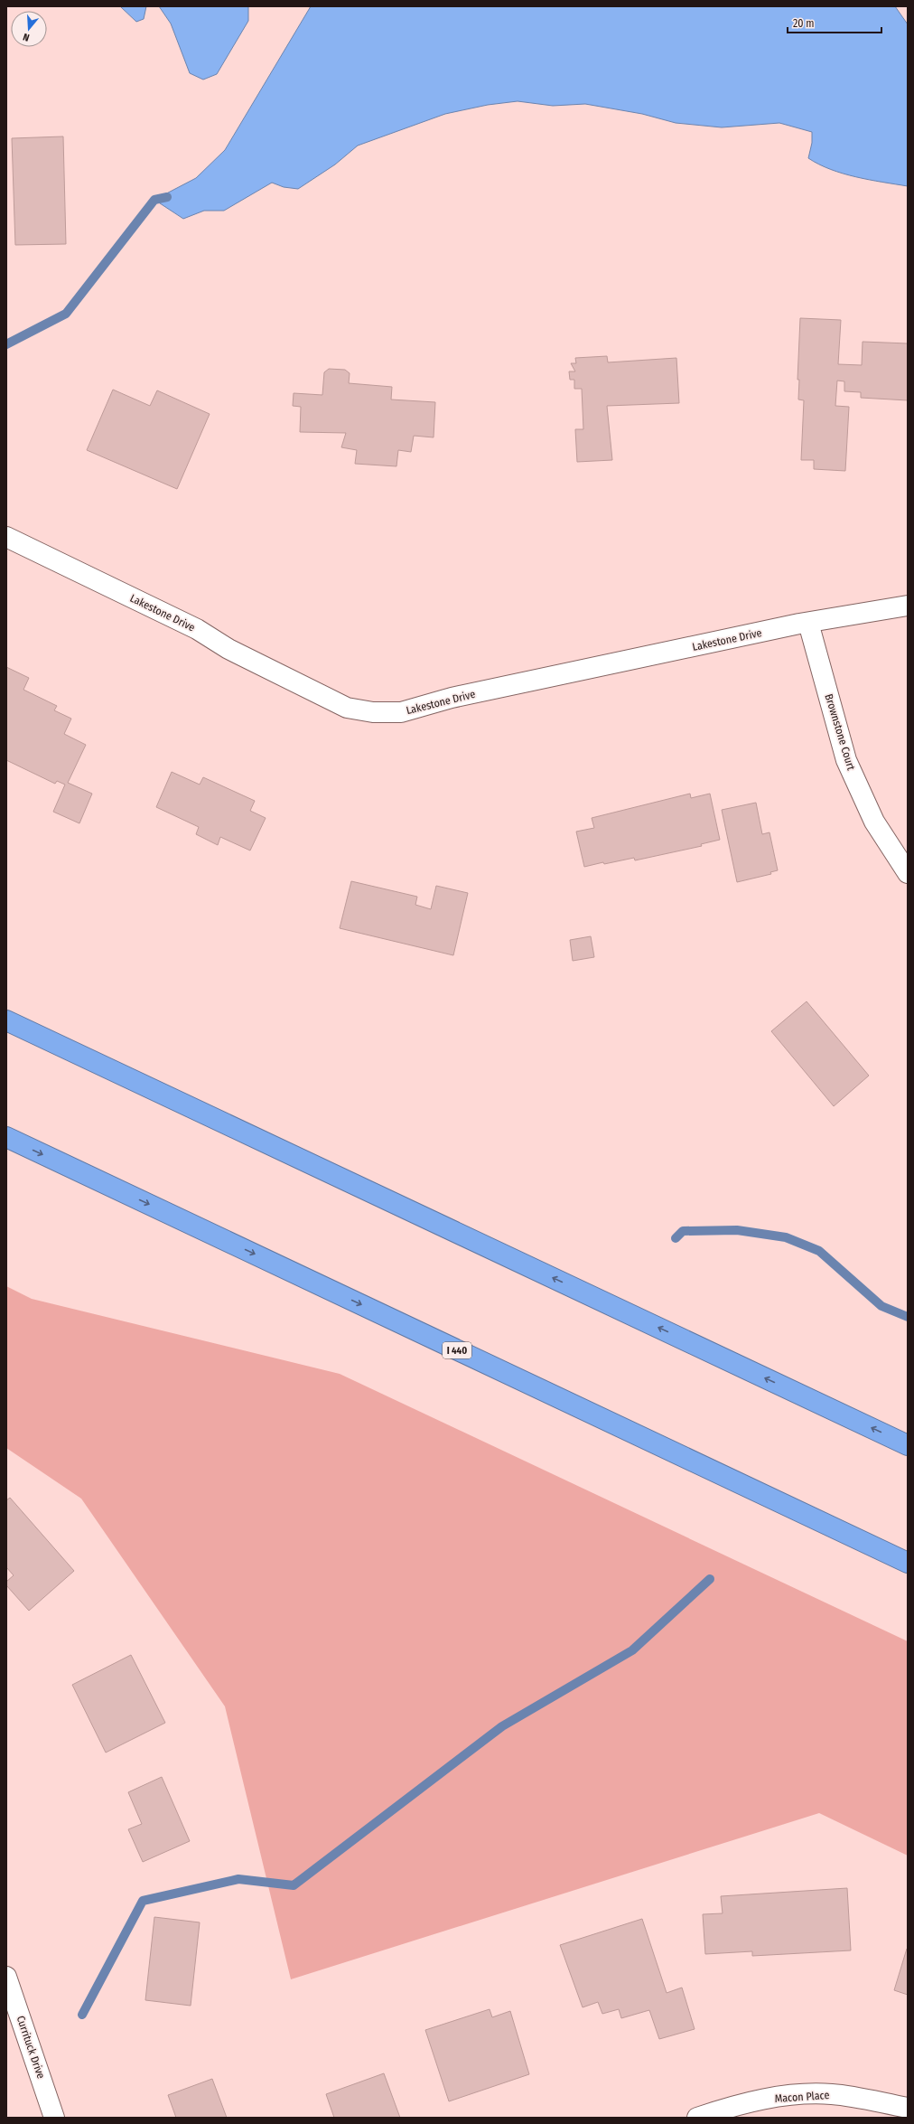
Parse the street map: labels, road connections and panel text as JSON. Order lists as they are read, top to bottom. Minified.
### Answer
{"streets":{"highway":["I 440"],"street":["Lakestone Drive","Brownstone Court","Currituck Drive","Macon Place"]},"crossings":[["Lakestone Drive","Brownstone Court"]],"scale_bar":"20 m","north":"bottom"}
